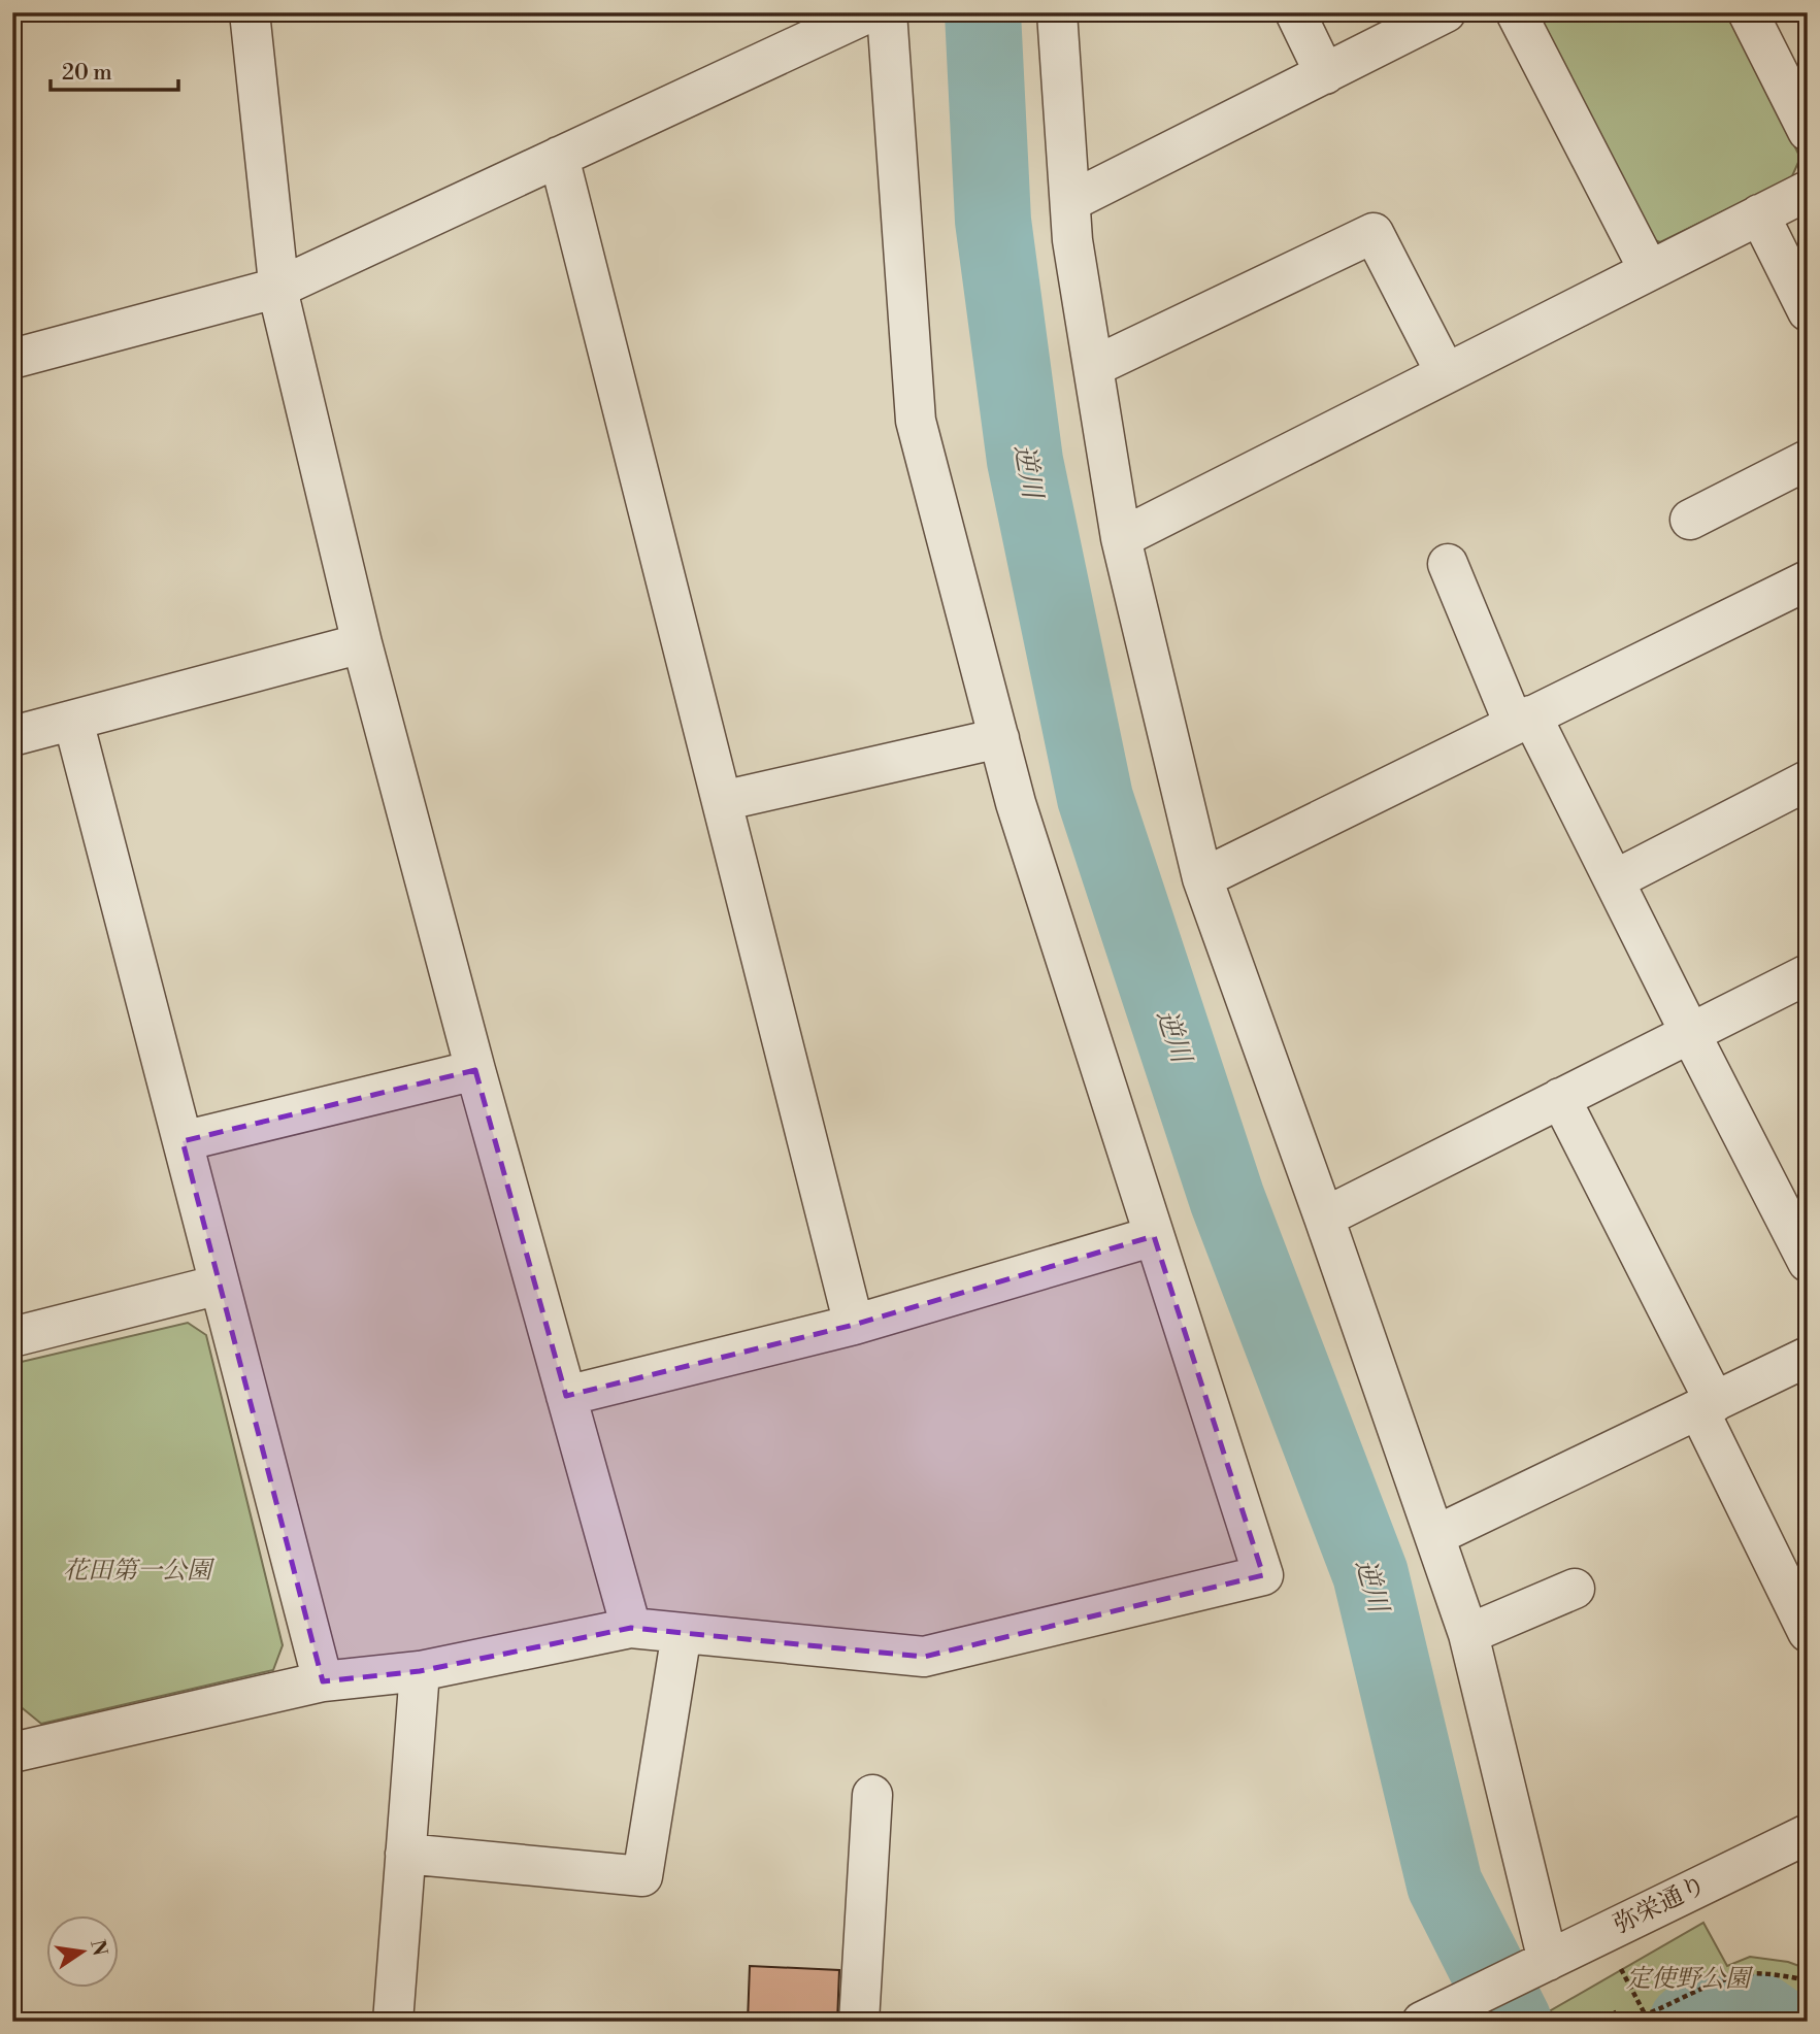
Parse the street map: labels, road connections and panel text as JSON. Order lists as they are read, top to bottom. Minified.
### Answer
{"streets":{"street":["弥栄通り"]},"water":["逆川"],"parks":["花田第一公園","定使野公園"],"scale_bar":"20 m","north":"right"}
